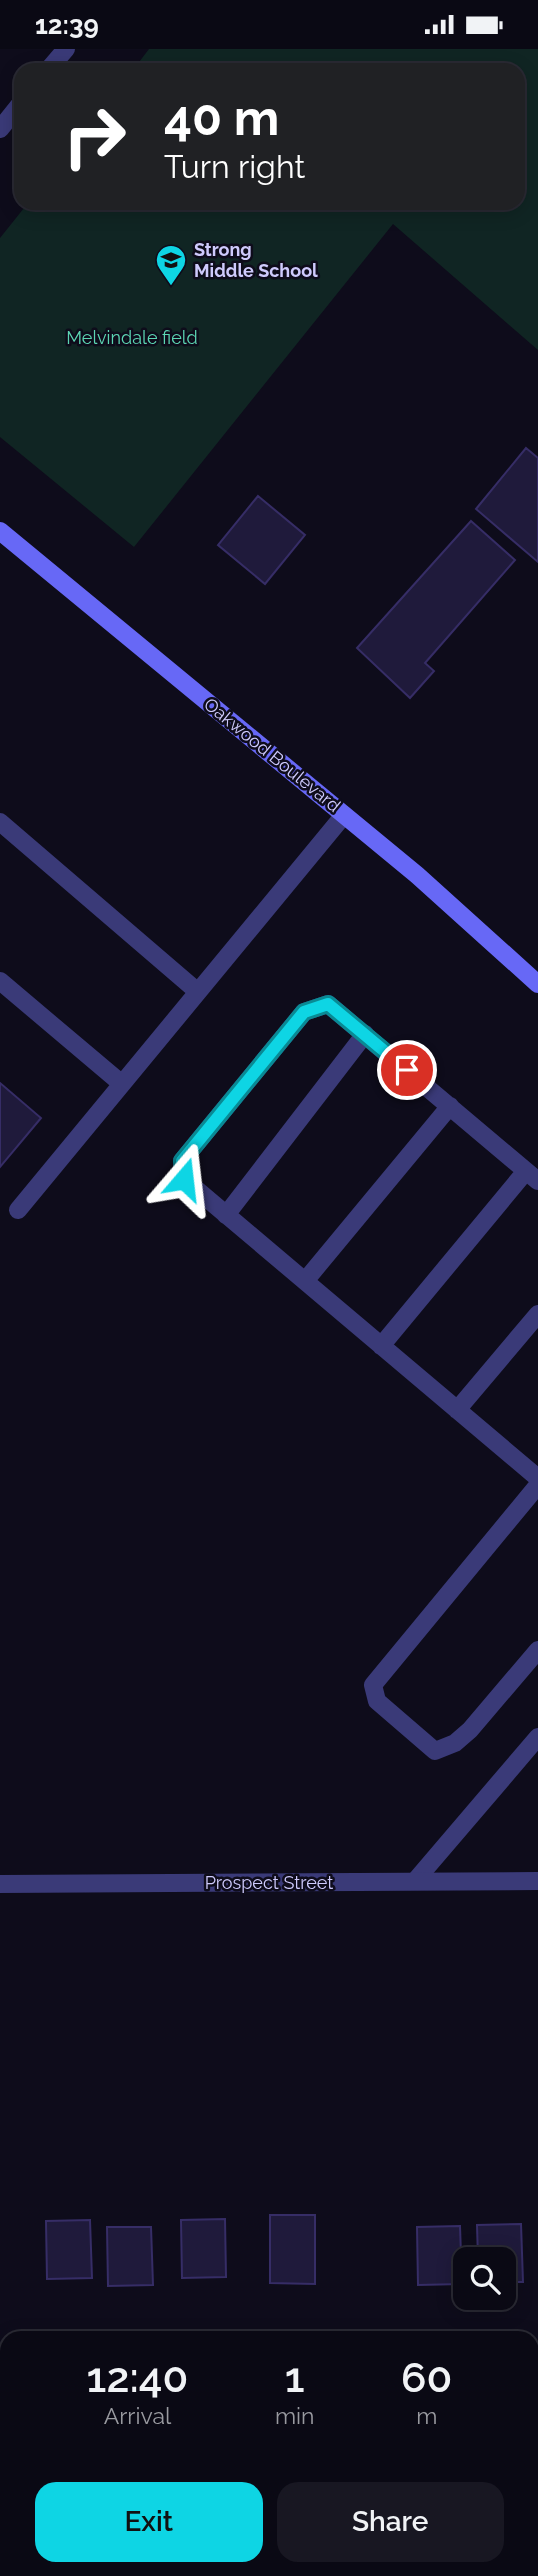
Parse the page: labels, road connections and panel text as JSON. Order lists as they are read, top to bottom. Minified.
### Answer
{"streets":{"main road":["Oakwood Boulevard"],"street":["Prospect Street"]},"parks":["Melvindale field"],"places":{"school or university":["Strong Middle School"]},"page":{"status":"12:39","turn":["40 m","Turn right"],"eta":["12:40","Arrival","1","min","60","m"],"buttons":["Exit","Share"]}}
